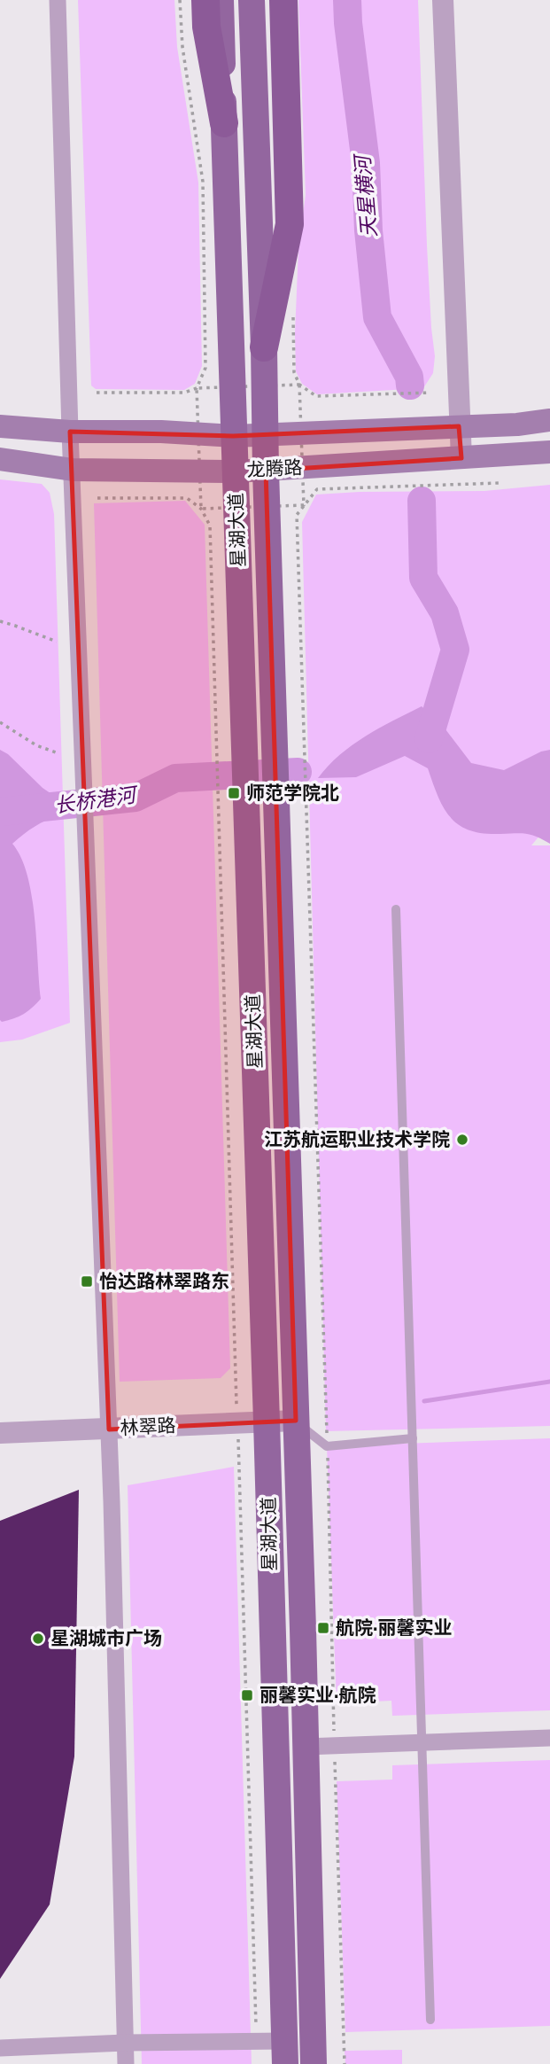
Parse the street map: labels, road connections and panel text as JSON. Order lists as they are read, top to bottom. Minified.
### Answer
{"streets":{"main road":["龙腾路","星湖大道"],"street":["林翠路"]},"crossings":[["龙腾路","星湖大道"],["星湖大道","林翠路"]],"water":["天星横河","长桥港河"],"places":{"transit":["师范学院北","怡达路林翠路东","航院·丽馨实业","丽馨实业·航院"],"other":["江苏航运职业技术学院","星湖城市广场"]}}
